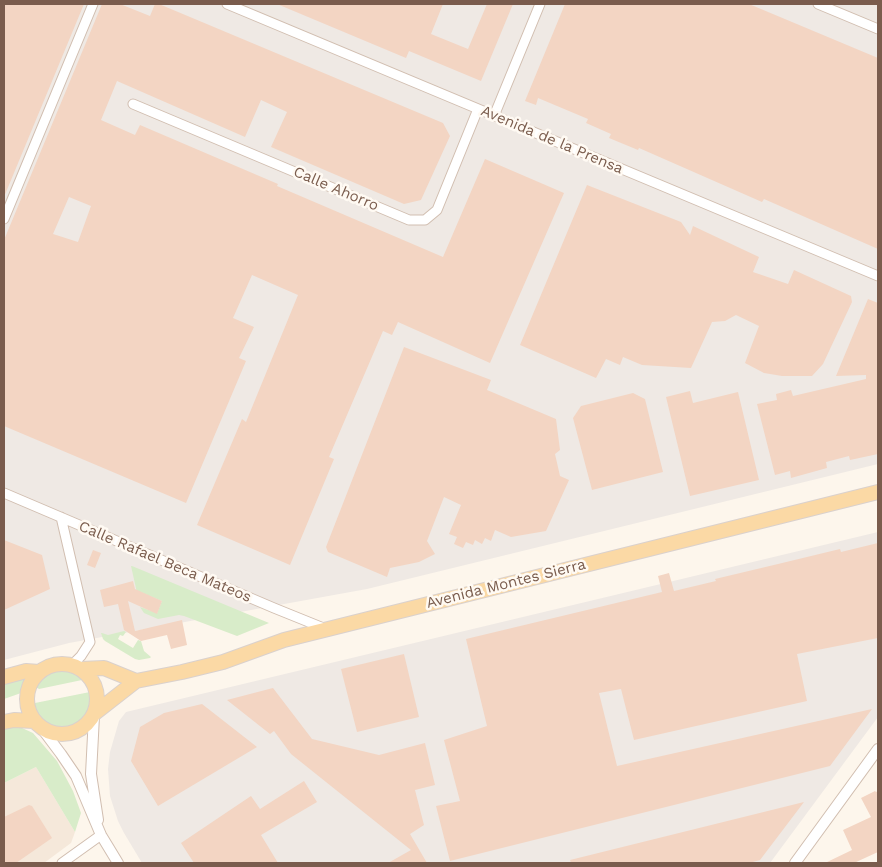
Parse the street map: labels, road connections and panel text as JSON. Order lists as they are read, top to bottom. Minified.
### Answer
{"streets":{"main road":["Avenida Montes Sierra"],"street":["Avenida de la Prensa","Calle Ahorro","Calle Rafael Beca Mateos"]},"crossings":[["Avenida de la Prensa","Calle Ahorro"],["Calle Rafael Beca Mateos","Avenida Montes Sierra"]]}
